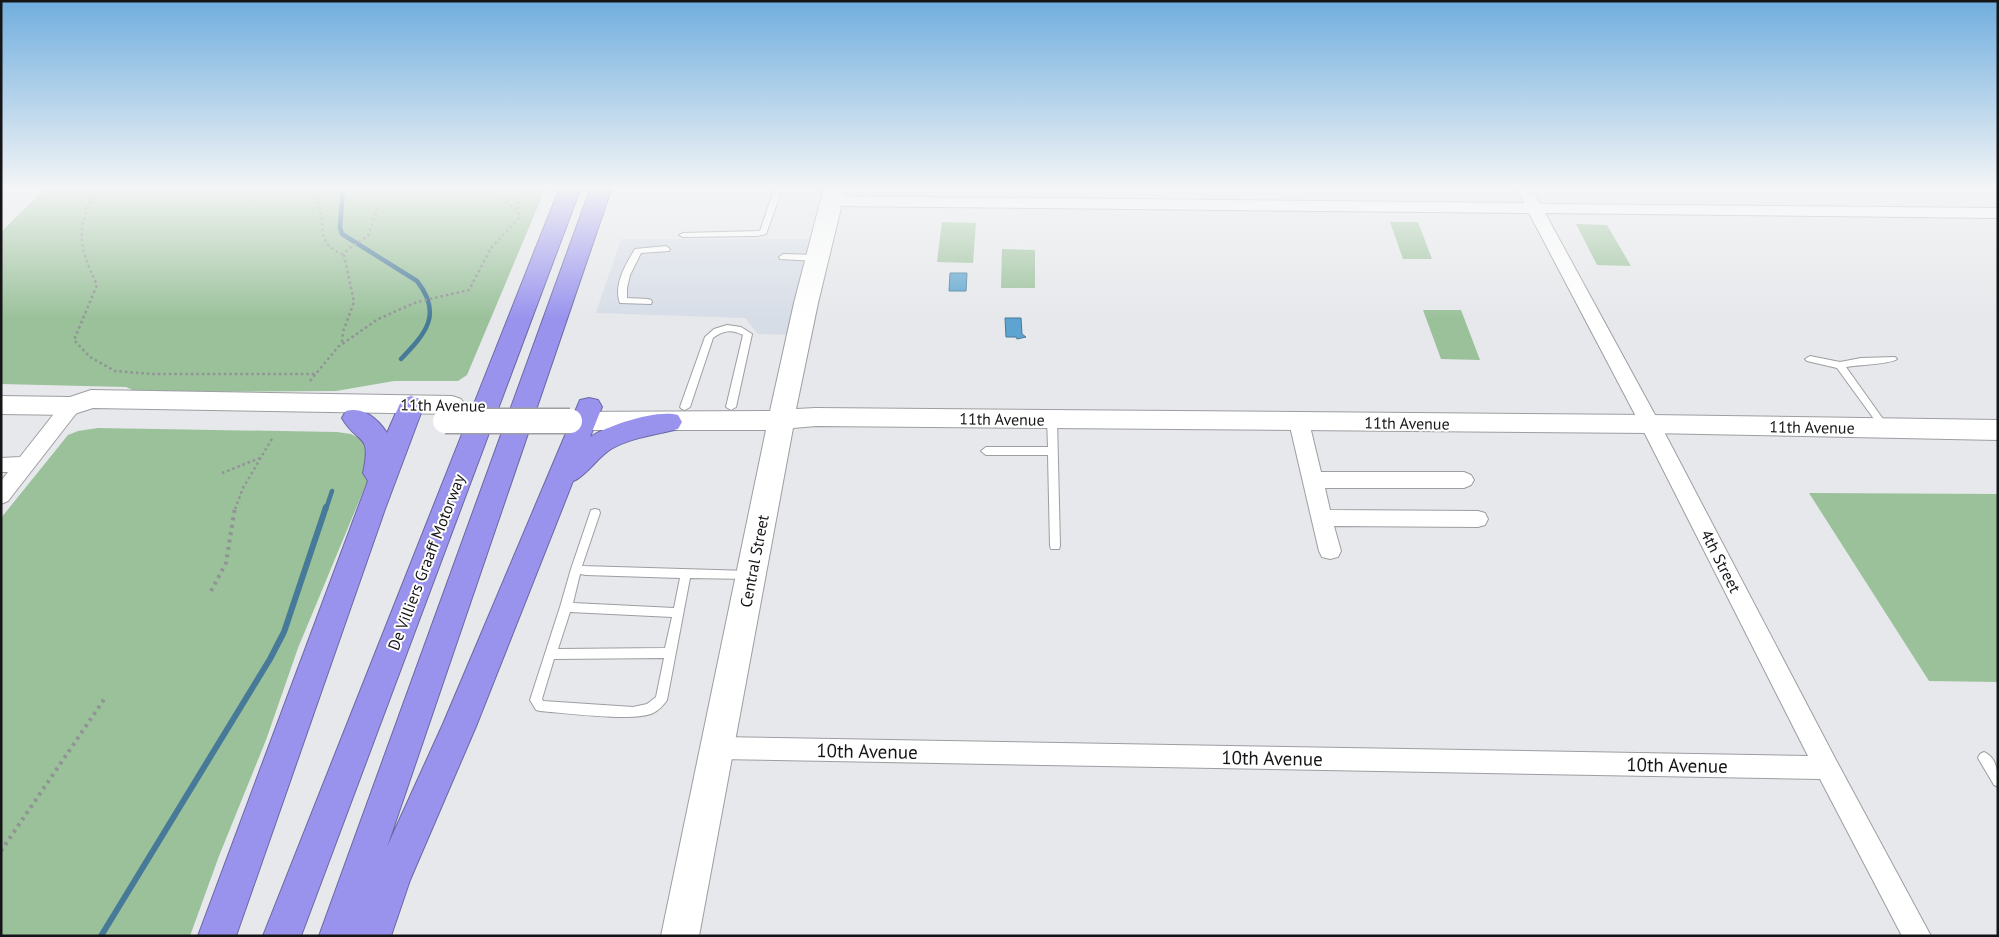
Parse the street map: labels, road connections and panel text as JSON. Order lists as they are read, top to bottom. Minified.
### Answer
{"streets":{"highway":["De Villiers Graaff Motorway"],"main road":["11th Avenue","Central Street"],"street":["4th Street","10th Avenue"]},"crossings":[["11th Avenue","Central Street"],["11th Avenue","4th Street"],["Central Street","10th Avenue"],["4th Street","10th Avenue"]]}
